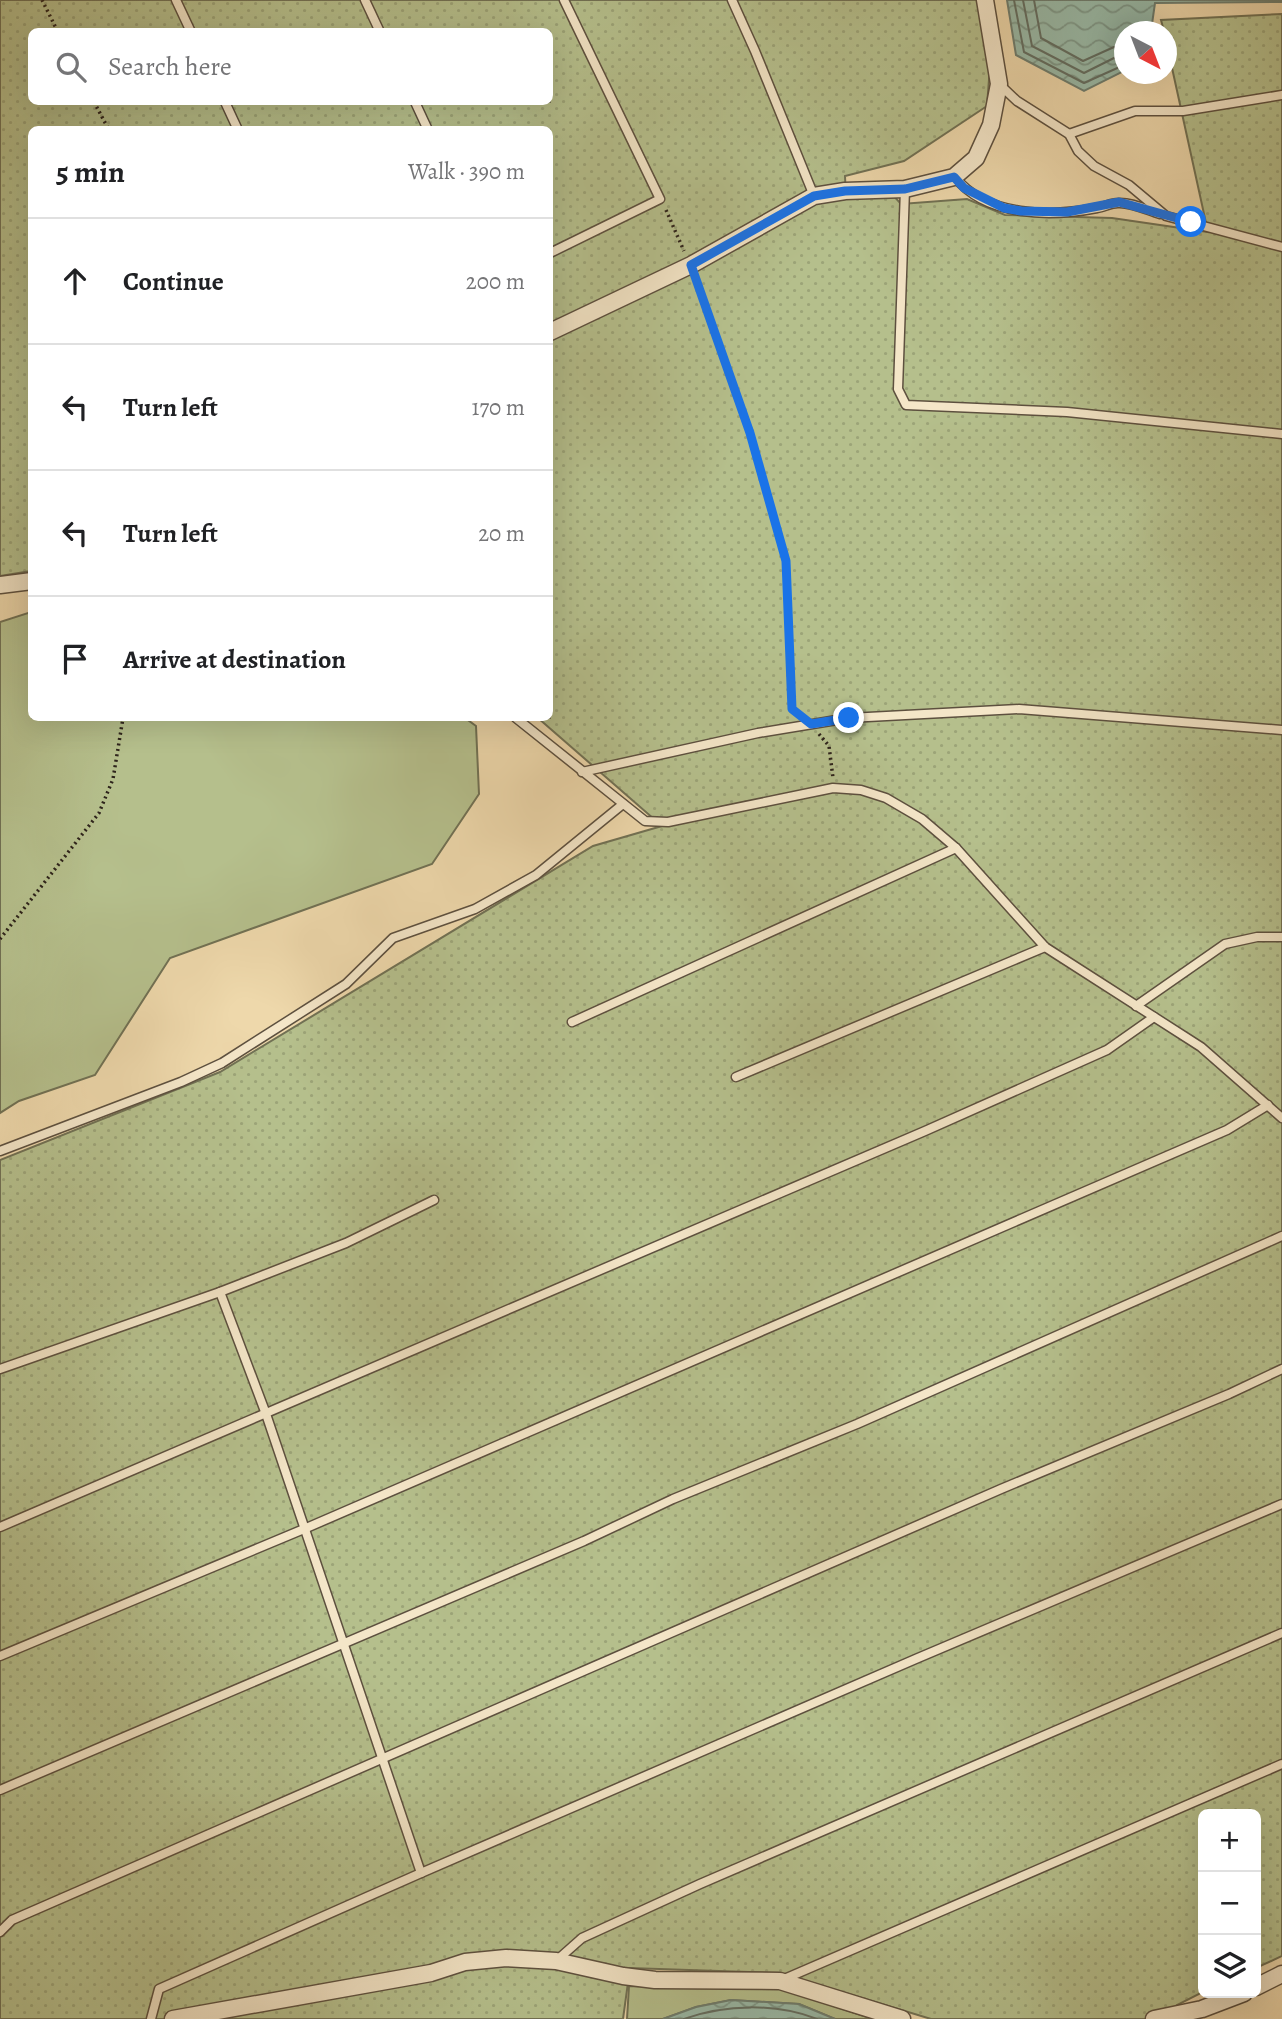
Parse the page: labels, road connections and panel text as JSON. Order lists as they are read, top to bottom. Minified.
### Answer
{"north":"bottom right","page":{"search":"Search here","heading":["5 min","Walk · 390 m"],"list":[["Continue","200 m"],["Turn left","170 m"],["Turn left","20 m"],"Arrive at destination"],"map_buttons":["+","−"]}}
